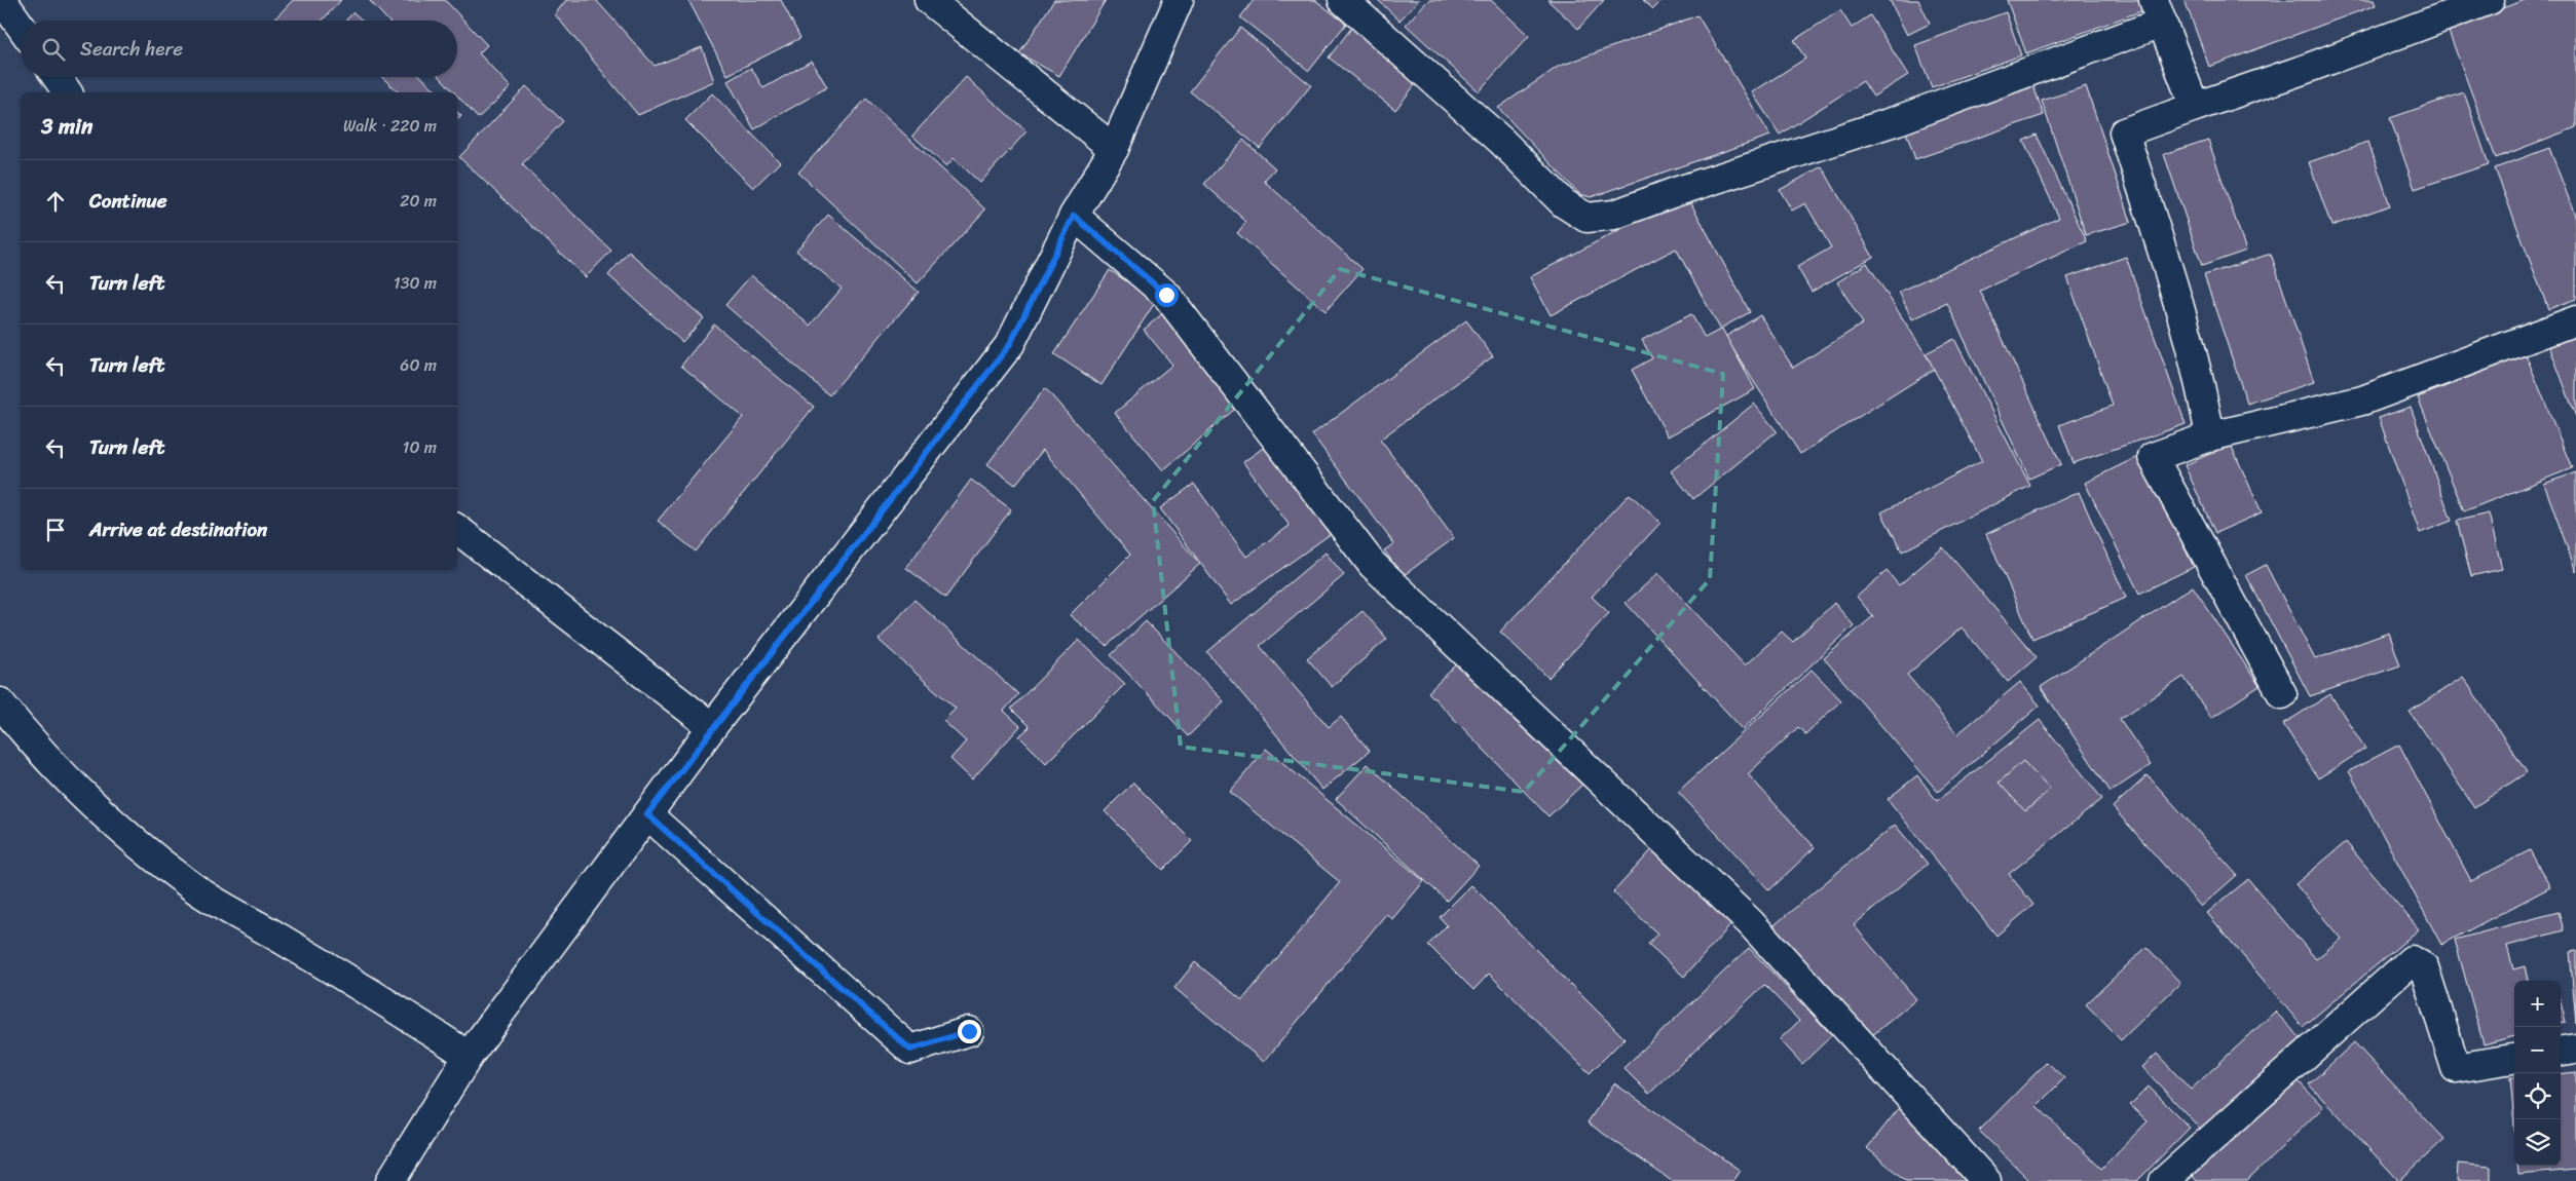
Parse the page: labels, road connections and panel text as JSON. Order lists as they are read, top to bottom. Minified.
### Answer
{"page":{"search":"Search here","heading":["3 min","Walk · 220 m"],"list":[["Continue","20 m"],["Turn left","130 m"],["Turn left","60 m"],["Turn left","10 m"],"Arrive at destination"],"map_buttons":["+","−"]}}
